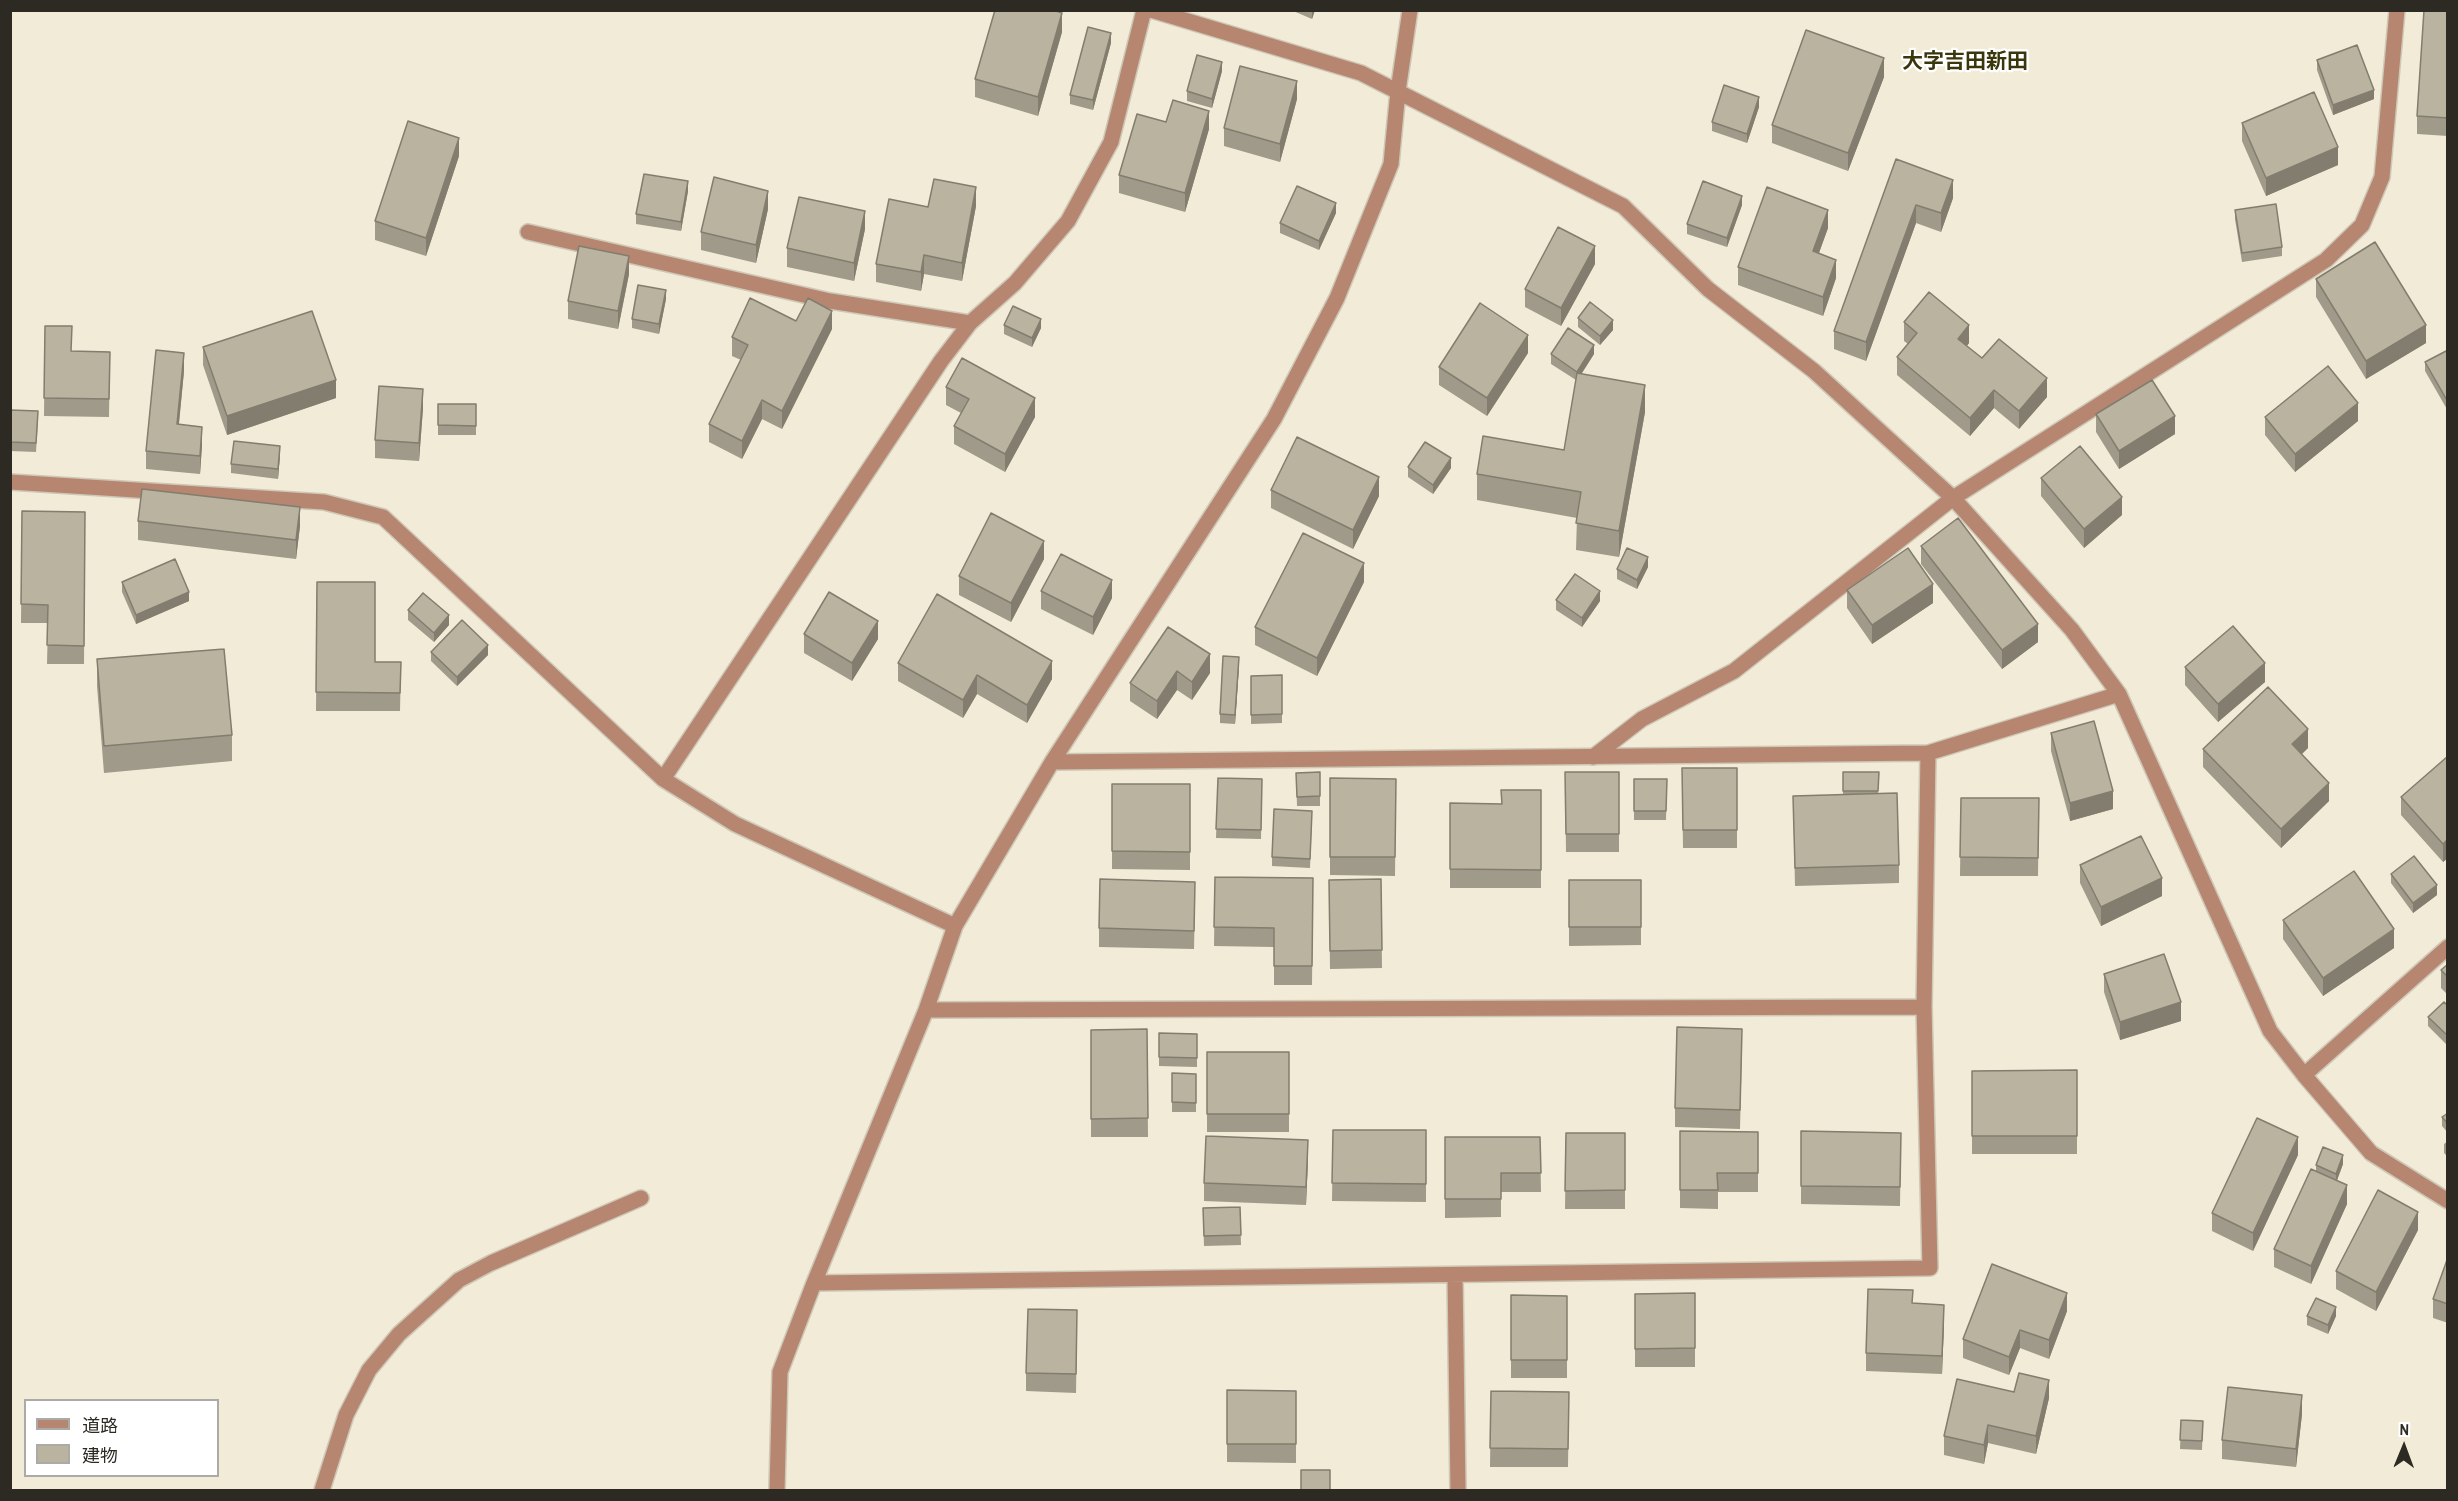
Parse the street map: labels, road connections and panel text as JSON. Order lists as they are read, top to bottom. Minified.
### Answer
{"districts":["大字吉田新田"],"legend":["道路","建物"],"north":"top"}
